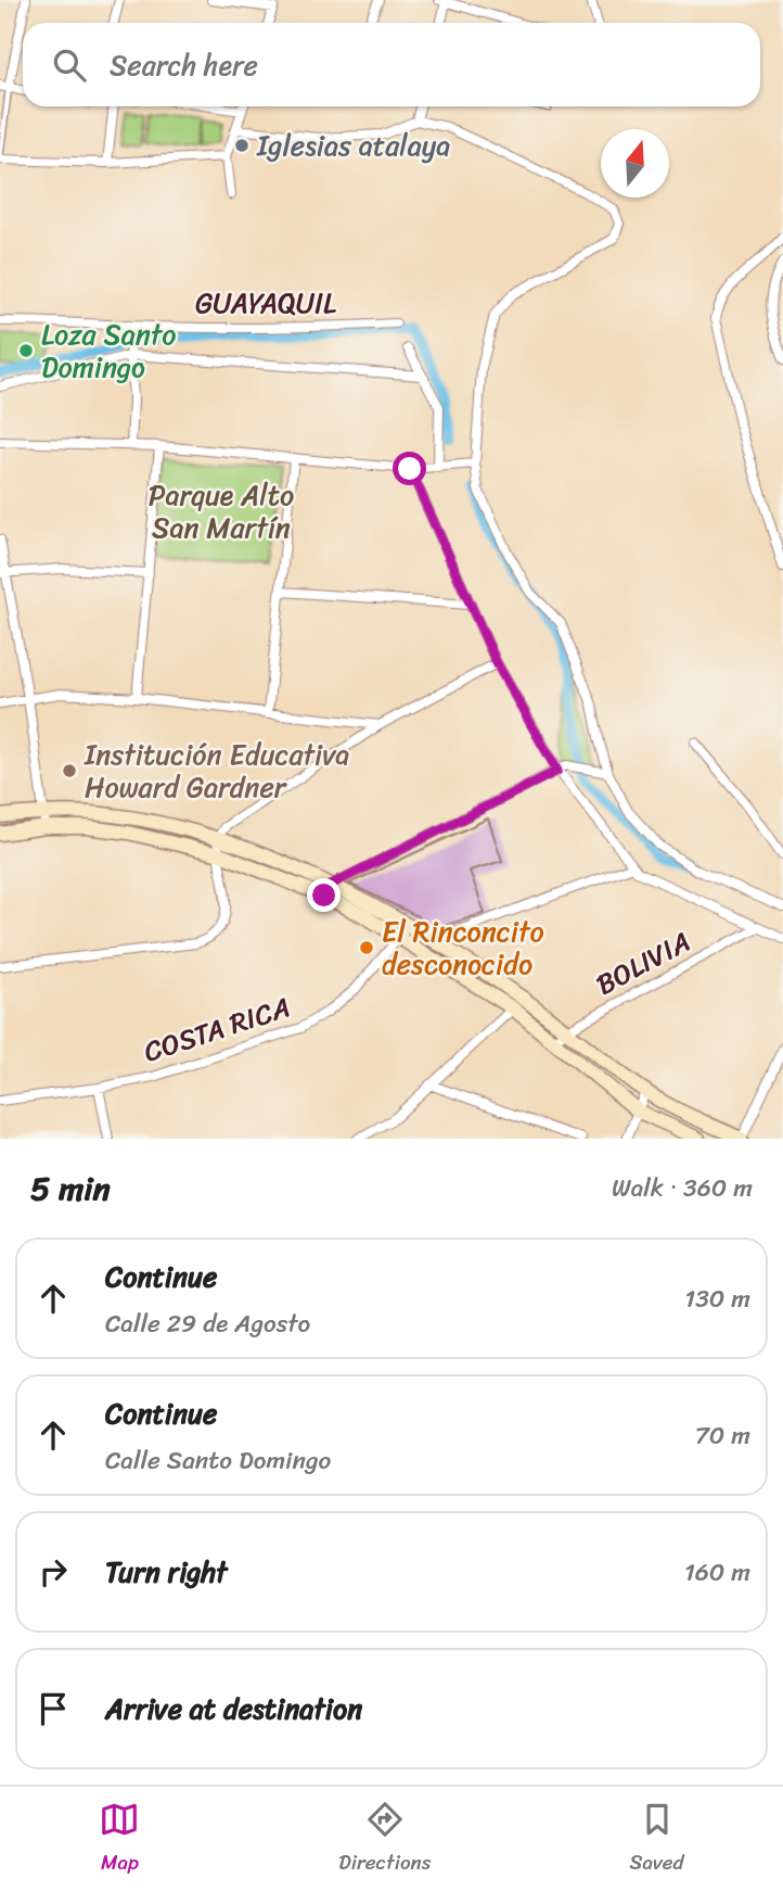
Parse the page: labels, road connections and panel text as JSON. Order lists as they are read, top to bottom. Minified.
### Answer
{"streets":{"street":["GUAYAQUIL","BOLIVIA","COSTA RICA"]},"parks":["Parque Alto San Martín"],"places":["Iglesias atalaya","Loza Santo Domingo","Institución Educativa Howard Gardner","El Rinconcito desconocido"],"north":"top","page":{"search":"Search here","heading":["5 min","Walk · 360 m"],"list":[["Continue","Calle 29 de Agosto","130 m"],["Continue","Calle Santo Domingo","70 m"],["Turn right","160 m"],"Arrive at destination"],"nav":["Map","Directions","Saved"]}}
